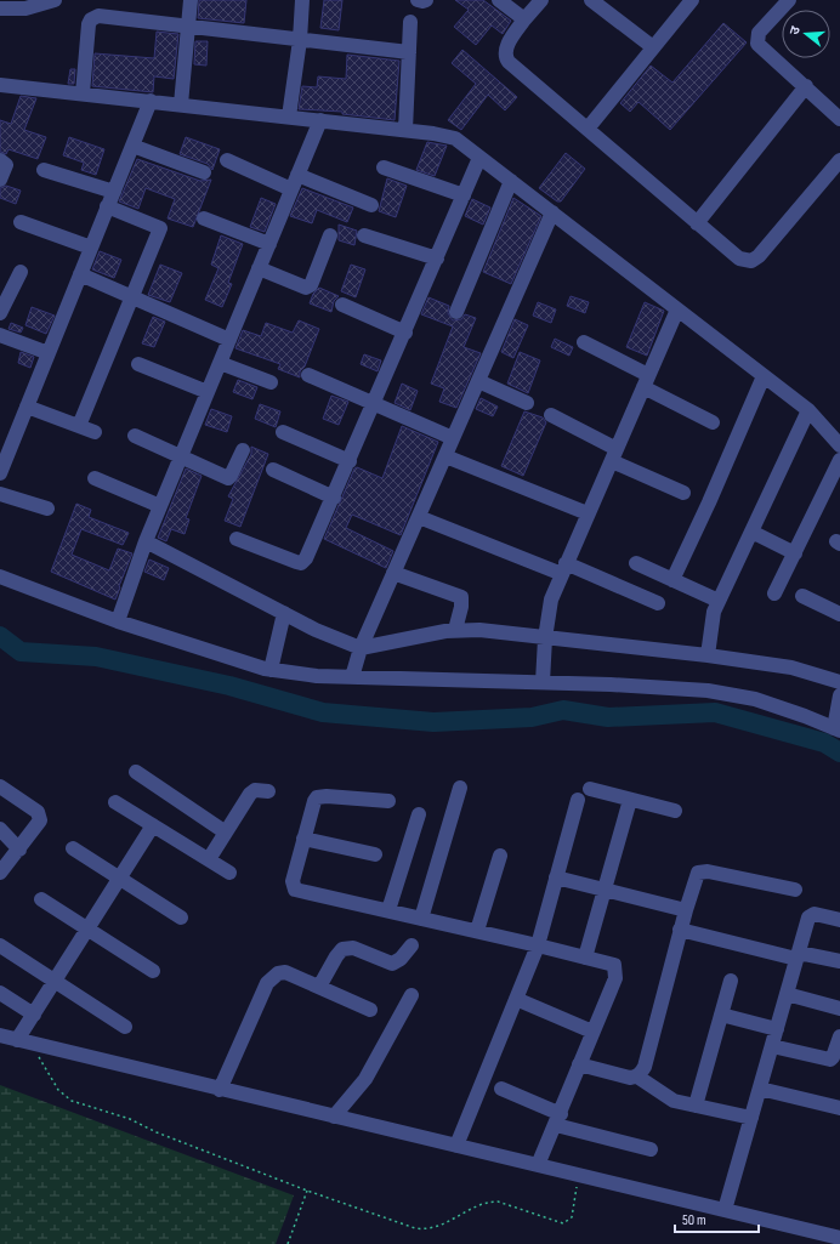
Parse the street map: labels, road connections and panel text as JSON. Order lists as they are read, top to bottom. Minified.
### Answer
{"scale_bar":"50 m","north":"left"}
